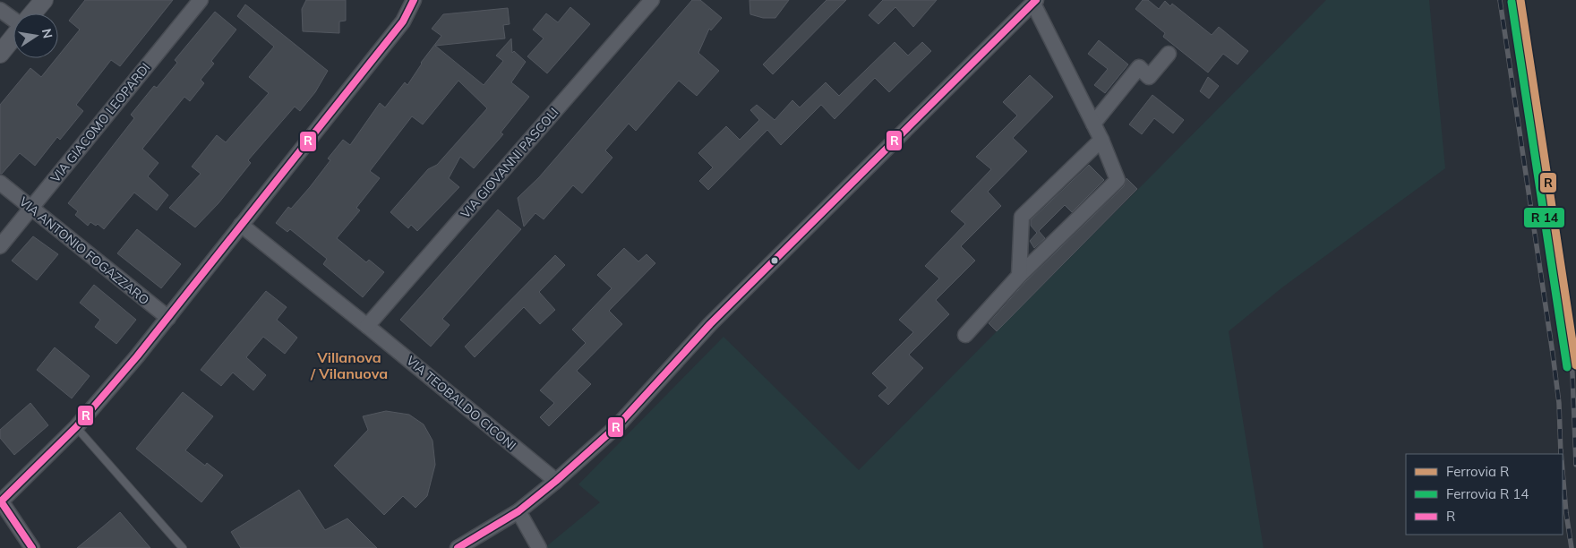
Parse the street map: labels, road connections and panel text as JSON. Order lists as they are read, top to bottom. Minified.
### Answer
{"streets":{"street":["VIA GIACOMO LEOPARDI","VIA GIOVANNI PASCOLI","VIA ANTONIO FOGAZZARO","VIA TEOBALDO CICONI"]},"crossings":[["VIA GIACOMO LEOPARDI","VIA ANTONIO FOGAZZARO"],["VIA GIOVANNI PASCOLI","VIA TEOBALDO CICONI"]],"districts":["Villanova / Vilanuova"],"lines":["rail line R","transit line R"],"legend":["Ferrovia R","Ferrovia R 14","R"],"north":"right"}
